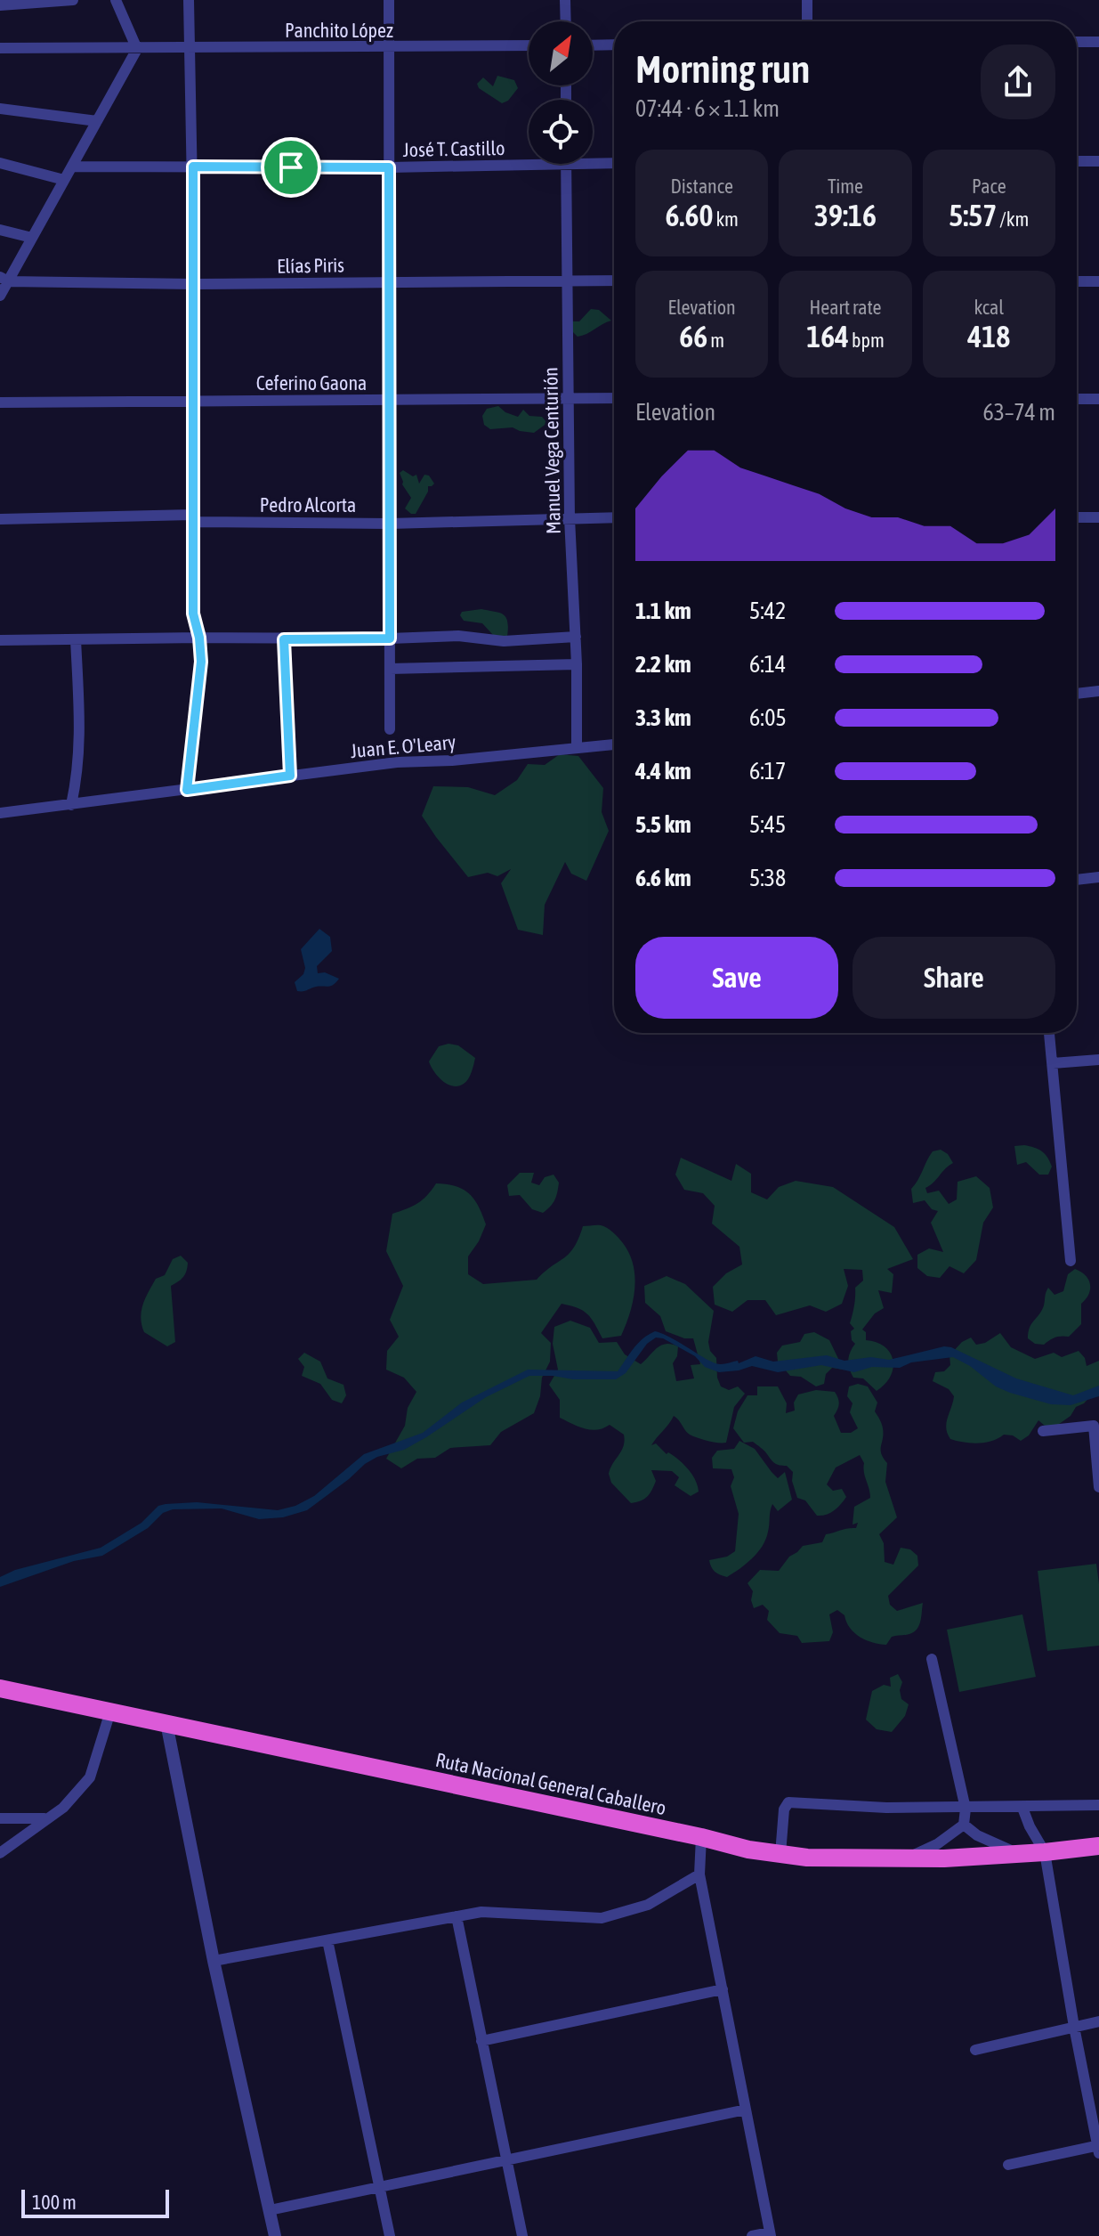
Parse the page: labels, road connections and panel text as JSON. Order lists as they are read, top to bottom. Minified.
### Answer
{"streets":{"highway":["Ruta Nacional General Caballero"],"street":["Panchito López","José T. Castillo","Elías Piris","Ceferino Gaona","Manuel Vega Centurión","Pedro Alcorta","Juan E. O'Leary"]},"crossings":[["José T. Castillo","Manuel Vega Centurión"],["Elías Piris","Manuel Vega Centurión"],["Ceferino Gaona","Manuel Vega Centurión"],["Manuel Vega Centurión","Pedro Alcorta"],["Manuel Vega Centurión","Juan E. O'Leary"]],"scale_bar":"100 m","north":"top right","page":{"heading":["Morning run","07:44 · 6 × 1.1 km"],"stats":[["Distance","6.60 km"],["Time","39:16"],["Pace","5:57 /km"],["Elevation","66 m"],["Heart rate","164 bpm"],["kcal","418"]],"chart":["Elevation","63–74 m"],"list":[{"name":"1.1 km","note":"5:42"},{"name":"2.2 km","note":"6:14"},{"name":"3.3 km","note":"6:05"},{"name":"4.4 km","note":"6:17"},{"name":"5.5 km","note":"5:45"},{"name":"6.6 km","note":"5:38"}],"buttons":["Save","Share"],"scale":"100 m"}}
